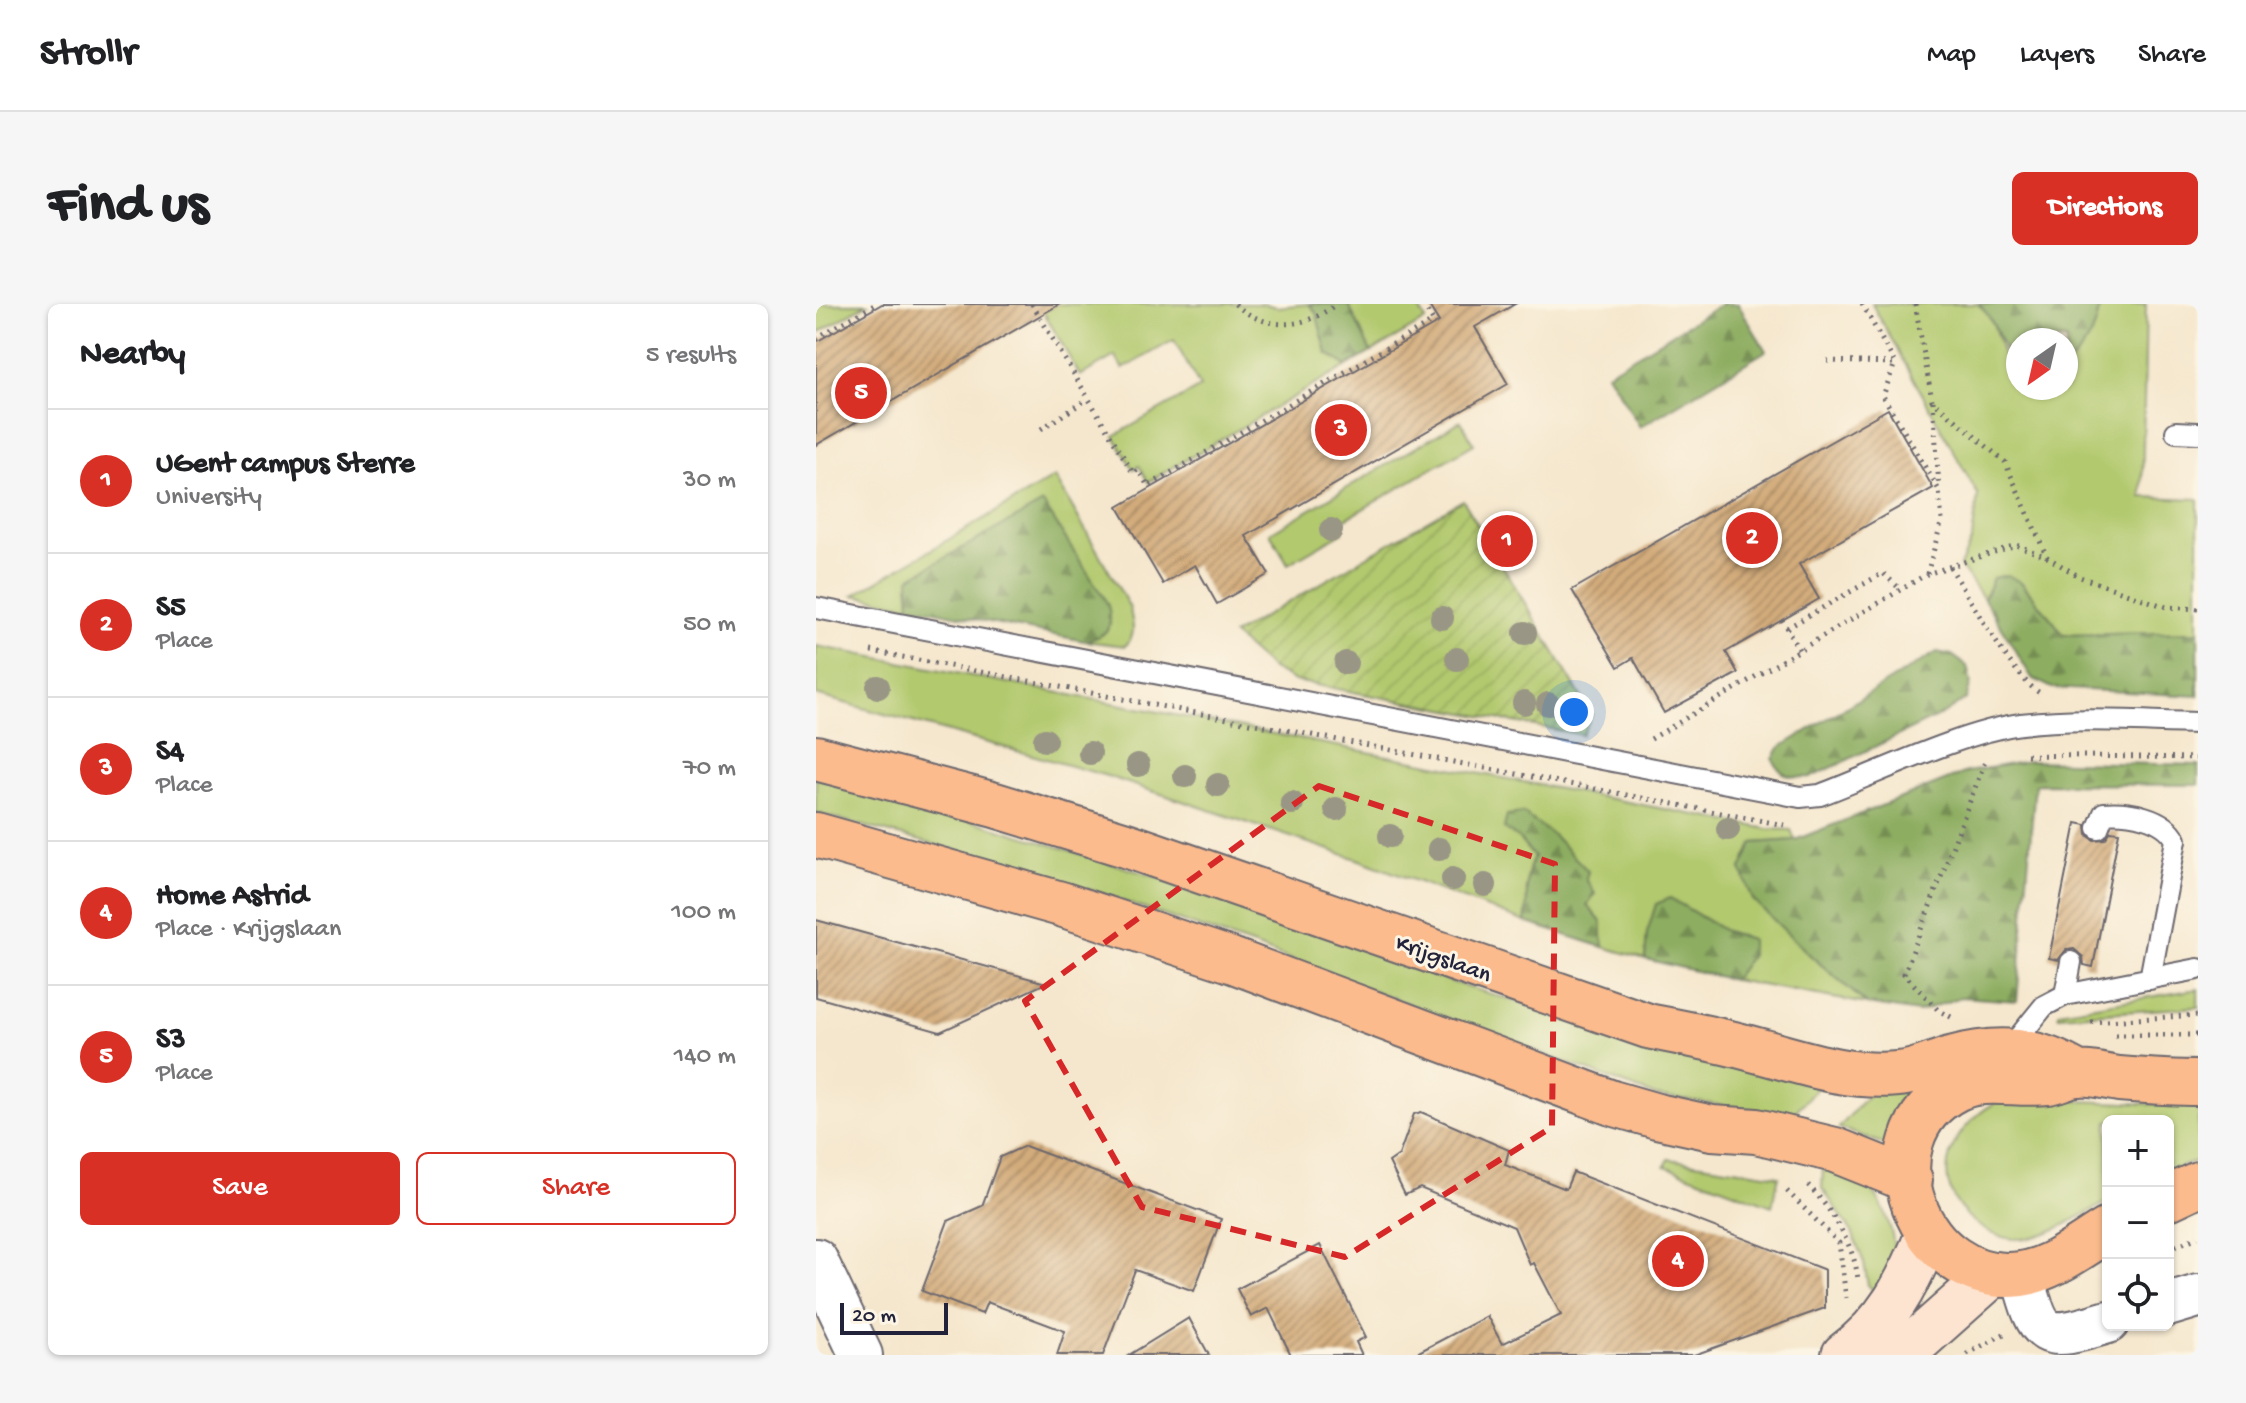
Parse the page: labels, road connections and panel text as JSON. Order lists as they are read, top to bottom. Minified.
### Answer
{"streets":{"main road":["Krijgslaan"]},"scale_bar":"20 m","north":"bottom left","page":{"header":"Strollr","nav":["Map","Layers","Share"],"buttons":["Directions",["Save","Share"]],"title":"Find us","heading":["Nearby","5 results"],"pins":["5","3","2","1","4"],"list":[{"mark":"1","name":"UGent campus Sterre","note":"University","value":"30 m"},{"mark":"2","name":"S5","note":"Place","value":"50 m"},{"mark":"3","name":"S4","note":"Place","value":"70 m"},{"mark":"4","name":"Home Astrid","note":"Place · Krijgslaan","value":"100 m"},{"mark":"5","name":"S3","note":"Place","value":"140 m"}],"map_buttons":["+","−"],"scale":"20 m"}}
